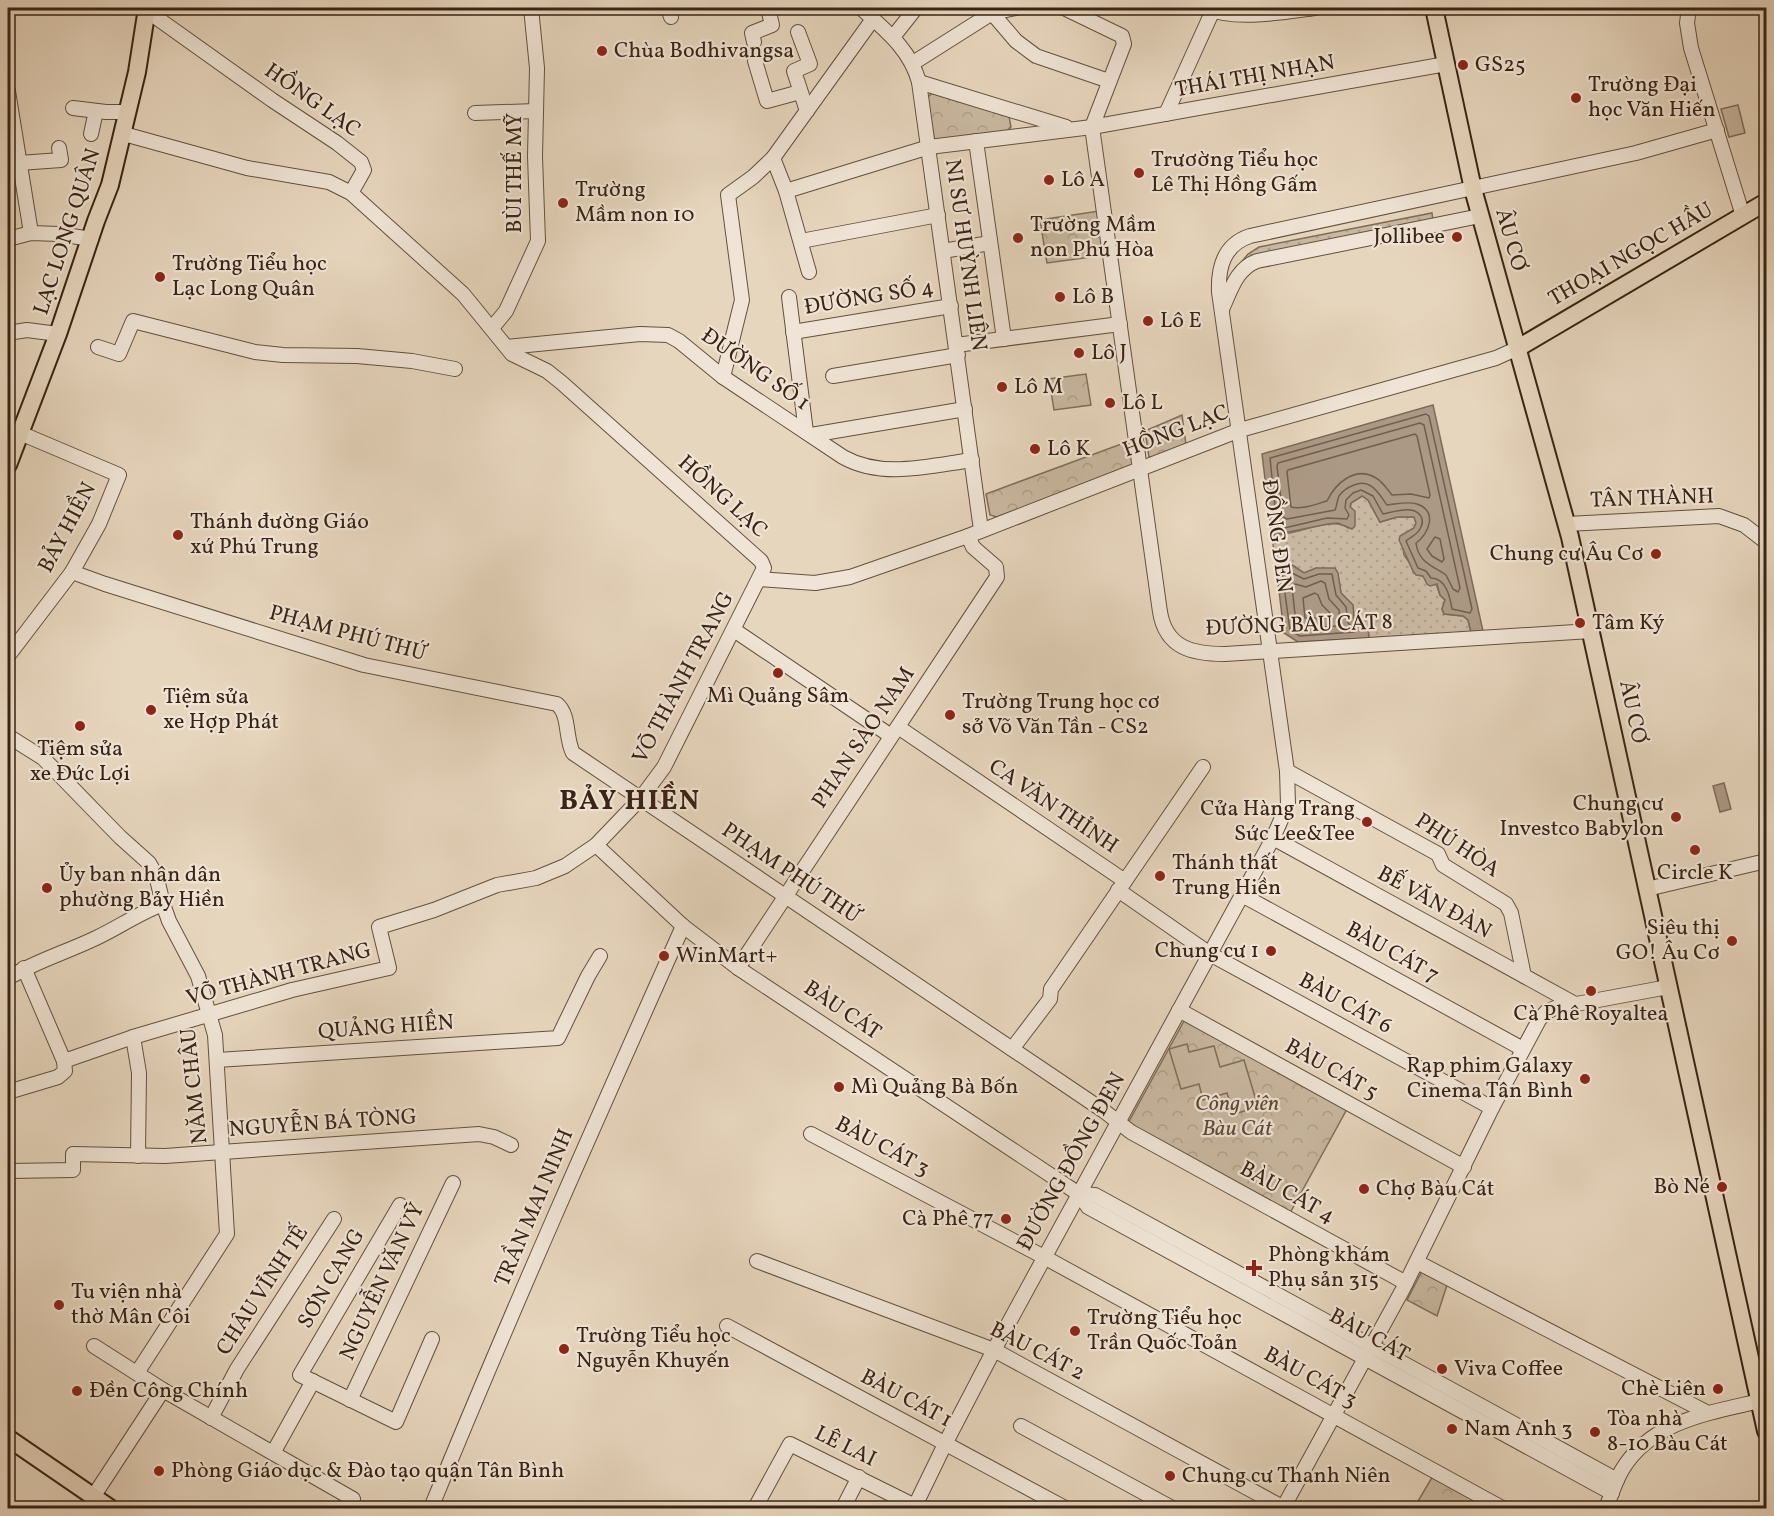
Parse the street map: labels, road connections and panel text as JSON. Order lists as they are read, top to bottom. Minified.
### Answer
{"streets":{"main road":["LẠC LONG QUÂN","ÂU CƠ","THOẠI NGỌC HẦU"],"street":["THÁI THỊ NHẠN","HỒNG LẠC","BÙI THẾ MỸ","NI SƯ HUỲNH LIÊN","ĐƯỜNG SỐ 4","ĐƯỜNG SỐ 1","TÂN THÀNH","BẢY HIỀN","ĐỒNG ĐEN","ĐƯỜNG BÀU CÁT 8","PHẠM PHÚ THỨ","VÕ THÀNH TRANG","PHAN SÀO NAM","CA VĂN THỈNH","PHÚ HÒA","BẾ VĂN ĐÀN","BÀU CÁT 7","BÀU CÁT 6","BÀU CÁT","QUẢNG HIỀN","BÀU CÁT 5","NĂM CHÂU","NGUYỄN BÁ TÒNG","BÀU CÁT 3","ĐƯỜNG ĐỒNG ĐEN","BÀU CÁT 4","TRẦN MAI NINH","SƠN CANG","NGUYỄN VĂN VỸ","CHÂU VĨNH TẾ","BÀU CÁT 2","BÀU CÁT 1","LÊ LAI"]},"crossings":[["THÁI THỊ NHẠN","ÂU CƠ"],["THÁI THỊ NHẠN","NI SƯ HUỲNH LIÊN"],["THÁI THỊ NHẠN","ĐƯỜNG BÀU CÁT 8"],["HỒNG LẠC","BÙI THẾ MỸ"],["HỒNG LẠC","LẠC LONG QUÂN"],["HỒNG LẠC","ÂU CƠ"],["HỒNG LẠC","NI SƯ HUỲNH LIÊN"],["HỒNG LẠC","THOẠI NGỌC HẦU"],["HỒNG LẠC","ĐƯỜNG SỐ 1"],["HỒNG LẠC","ĐỒNG ĐEN"],["HỒNG LẠC","ĐƯỜNG BÀU CÁT 8"],["HỒNG LẠC","VÕ THÀNH TRANG"],["HỒNG LẠC","PHAN SÀO NAM"],["LẠC LONG QUÂN","BẢY HIỀN"],["ÂU CƠ","THOẠI NGỌC HẦU"],["ÂU CƠ","TÂN THÀNH"],["ÂU CƠ","ĐỒNG ĐEN"],["ÂU CƠ","ĐƯỜNG BÀU CÁT 8"],["NI SƯ HUỲNH LIÊN","ĐƯỜNG SỐ 4"],["NI SƯ HUỲNH LIÊN","ĐƯỜNG SỐ 1"],["NI SƯ HUỲNH LIÊN","PHAN SÀO NAM"],["BẢY HIỀN","PHẠM PHÚ THỨ"],["ĐỒNG ĐEN","ĐƯỜNG BÀU CÁT 8"],["ĐỒNG ĐEN","PHÚ HÒA"],["ĐỒNG ĐEN","BẾ VĂN ĐÀN"],["ĐỒNG ĐEN","ĐƯỜNG ĐỒNG ĐEN"],["PHẠM PHÚ THỨ","VÕ THÀNH TRANG"],["PHẠM PHÚ THỨ","PHAN SÀO NAM"],["PHẠM PHÚ THỨ","ĐƯỜNG ĐỒNG ĐEN"],["PHẠM PHÚ THỨ","BÀU CÁT 4"],["VÕ THÀNH TRANG","CA VĂN THỈNH"],["VÕ THÀNH TRANG","BÀU CÁT"],["VÕ THÀNH TRANG","NĂM CHÂU"],["PHAN SÀO NAM","CA VĂN THỈNH"],["PHAN SÀO NAM","BÀU CÁT"],["CA VĂN THỈNH","BÀU CÁT 6"],["CA VĂN THỈNH","ĐƯỜNG ĐỒNG ĐEN"],["PHÚ HÒA","BẾ VĂN ĐÀN"],["BẾ VĂN ĐÀN","ĐƯỜNG ĐỒNG ĐEN"],["BÀU CÁT 7","ĐƯỜNG ĐỒNG ĐEN"],["BÀU CÁT 6","ĐƯỜNG ĐỒNG ĐEN"],["BÀU CÁT","ĐƯỜNG ĐỒNG ĐEN"],["BÀU CÁT","TRẦN MAI NINH"],["QUẢNG HIỀN","NĂM CHÂU"],["BÀU CÁT 5","ĐƯỜNG ĐỒNG ĐEN"],["NĂM CHÂU","NGUYỄN BÁ TÒNG"],["BÀU CÁT 3","ĐƯỜNG ĐỒNG ĐEN"],["ĐƯỜNG ĐỒNG ĐEN","BÀU CÁT 4"],["ĐƯỜNG ĐỒNG ĐEN","BÀU CÁT 2"],["ĐƯỜNG ĐỒNG ĐEN","BÀU CÁT 1"],["ĐƯỜNG ĐỒNG ĐEN","LÊ LAI"]],"districts":["BẢY HIỀN"],"parks":["Công viên Bàu Cát"],"places":{"other":["Chùa Bodhivangsa","GS25","Trường Đại học Văn Hiến","Trươờng Tiểu học Lê Thị Hồng Gấm","Lô A","Trường Mầm non 10","Jollibee","Trường Mầm non Phú Hòa","Trường Tiểu học Lạc Long Quân","Lô B","Lô E","Lô J","Lô M","Lô L","Lô K","Thánh đường Giáo xứ Phú Trung","Chung cư Âu Cơ","Tâm Ký","Mì Quảng Sâm","Tiệm sửa xe Hợp Phát","Trường Trung học cơ sở Võ Văn Tần - CS2","Tiệm sửa xe Đức Lợi","Chung cư Investco Babylon","Cửa Hàng Trang Sức Lee&Tee","Circle K","Thánh thất Trung Hiền","Ủy ban nhân dân phường Bảy Hiền","Siêu thị GO! Âu Cơ","Chung cư 1","WinMart+","Cà Phê Royaltea","Rạp phim Galaxy Cinema Tân Bình","Mì Quảng Bà Bốn","Bò Né","Chợ Bàu Cát","Cà Phê 77","Tu viện nhà thờ Mân Côi","Trường Tiểu học Trần Quốc Toản","Trường Tiểu học Nguyễn Khuyến","Viva Coffee","Chè Liên","Đền Công Chính","Nam Anh 3","Tòa nhà 8-10 Bàu Cát","Phòng Giáo dục & Đào tạo quận Tân Bình","Chung cư Thanh Niên"],"health":["Phòng khám Phụ sản 315"]}}
